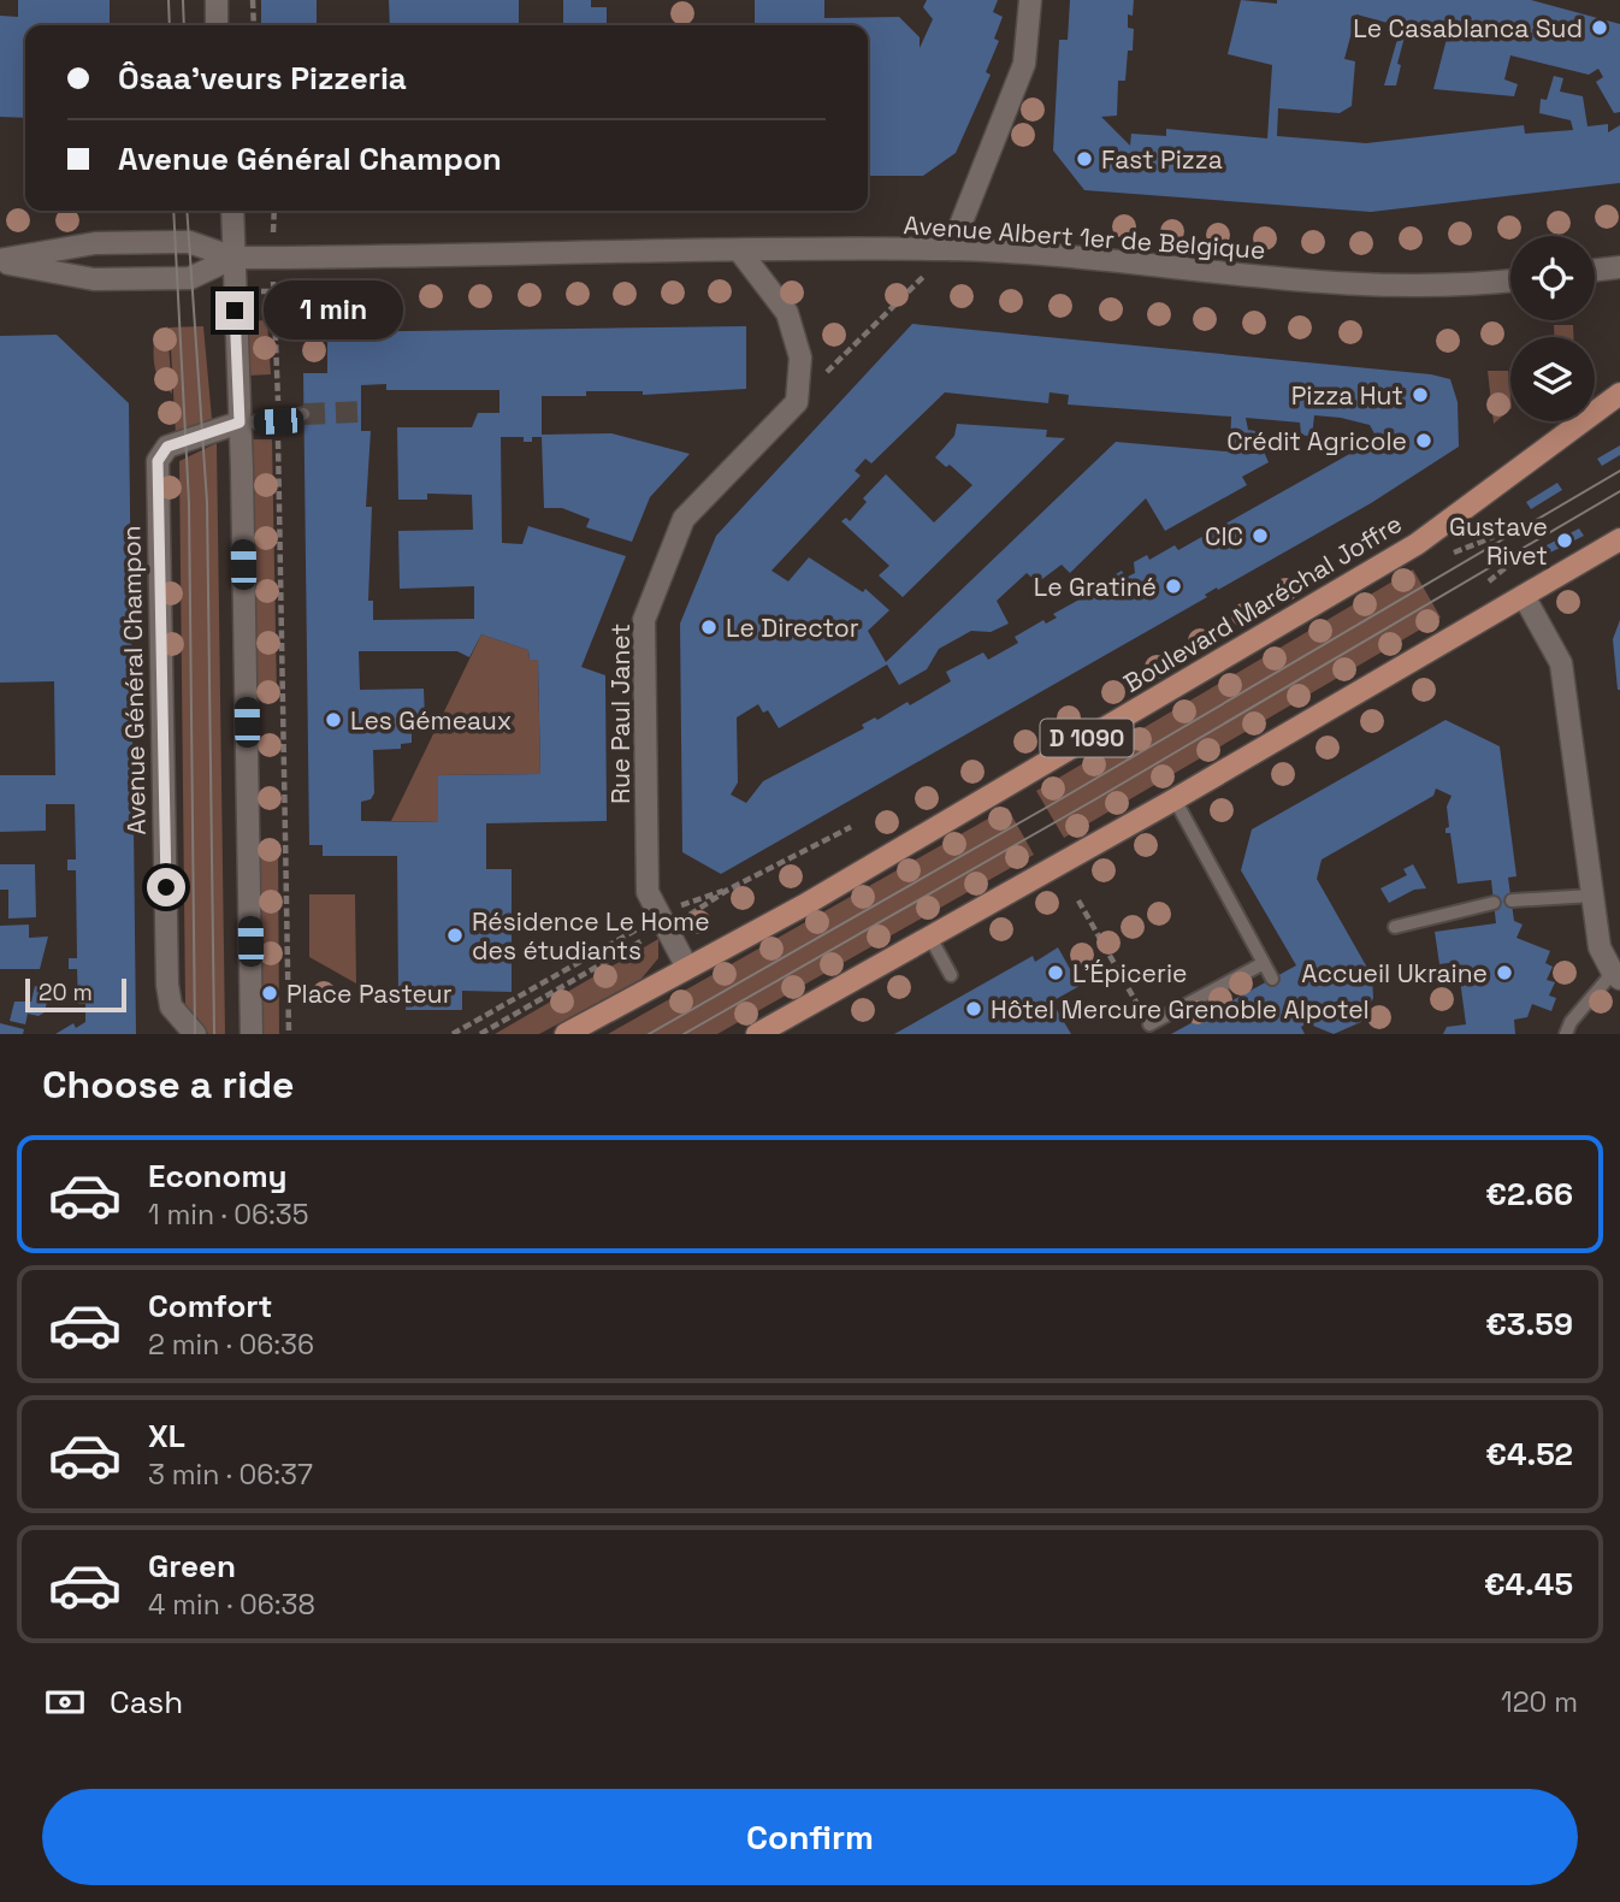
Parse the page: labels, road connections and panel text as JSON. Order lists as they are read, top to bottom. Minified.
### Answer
{"streets":{"main road":["Avenue Albert 1er de Belgique","Boulevard Maréchal Joffre","Avenue Général Champon","Rue Paul Janet","D 1090"]},"crossings":[["Boulevard Maréchal Joffre","Rue Paul Janet"]],"places":["Le Casablanca Sud","Fast Pizza","Pizza Hut","Crédit Agricole","CIC","Gustave Rivet","Le Gratiné","Le Director","Les Gémeaux","Résidence Le Home des étudiants","L'Épicerie","Accueil Ukraine","Place Pasteur","Hôtel Mercure Grenoble Alpotel"],"scale_bar":"20 m","page":{"banner":["Ôsaa'veurs Pizzeria","Avenue Général Champon"],"bubble":"1 min","scale":"20 m","heading":"Choose a ride","list":[{"name":"Economy","note":"1 min · 06:35","value":"€2.66"},{"name":"Comfort","note":"2 min · 06:36","value":"€3.59"},{"name":"XL","note":"3 min · 06:37","value":"€4.52"},{"name":"Green","note":"4 min · 06:38","value":"€4.45"}],"pay":["Cash","120 m"],"buttons":"Confirm"}}
